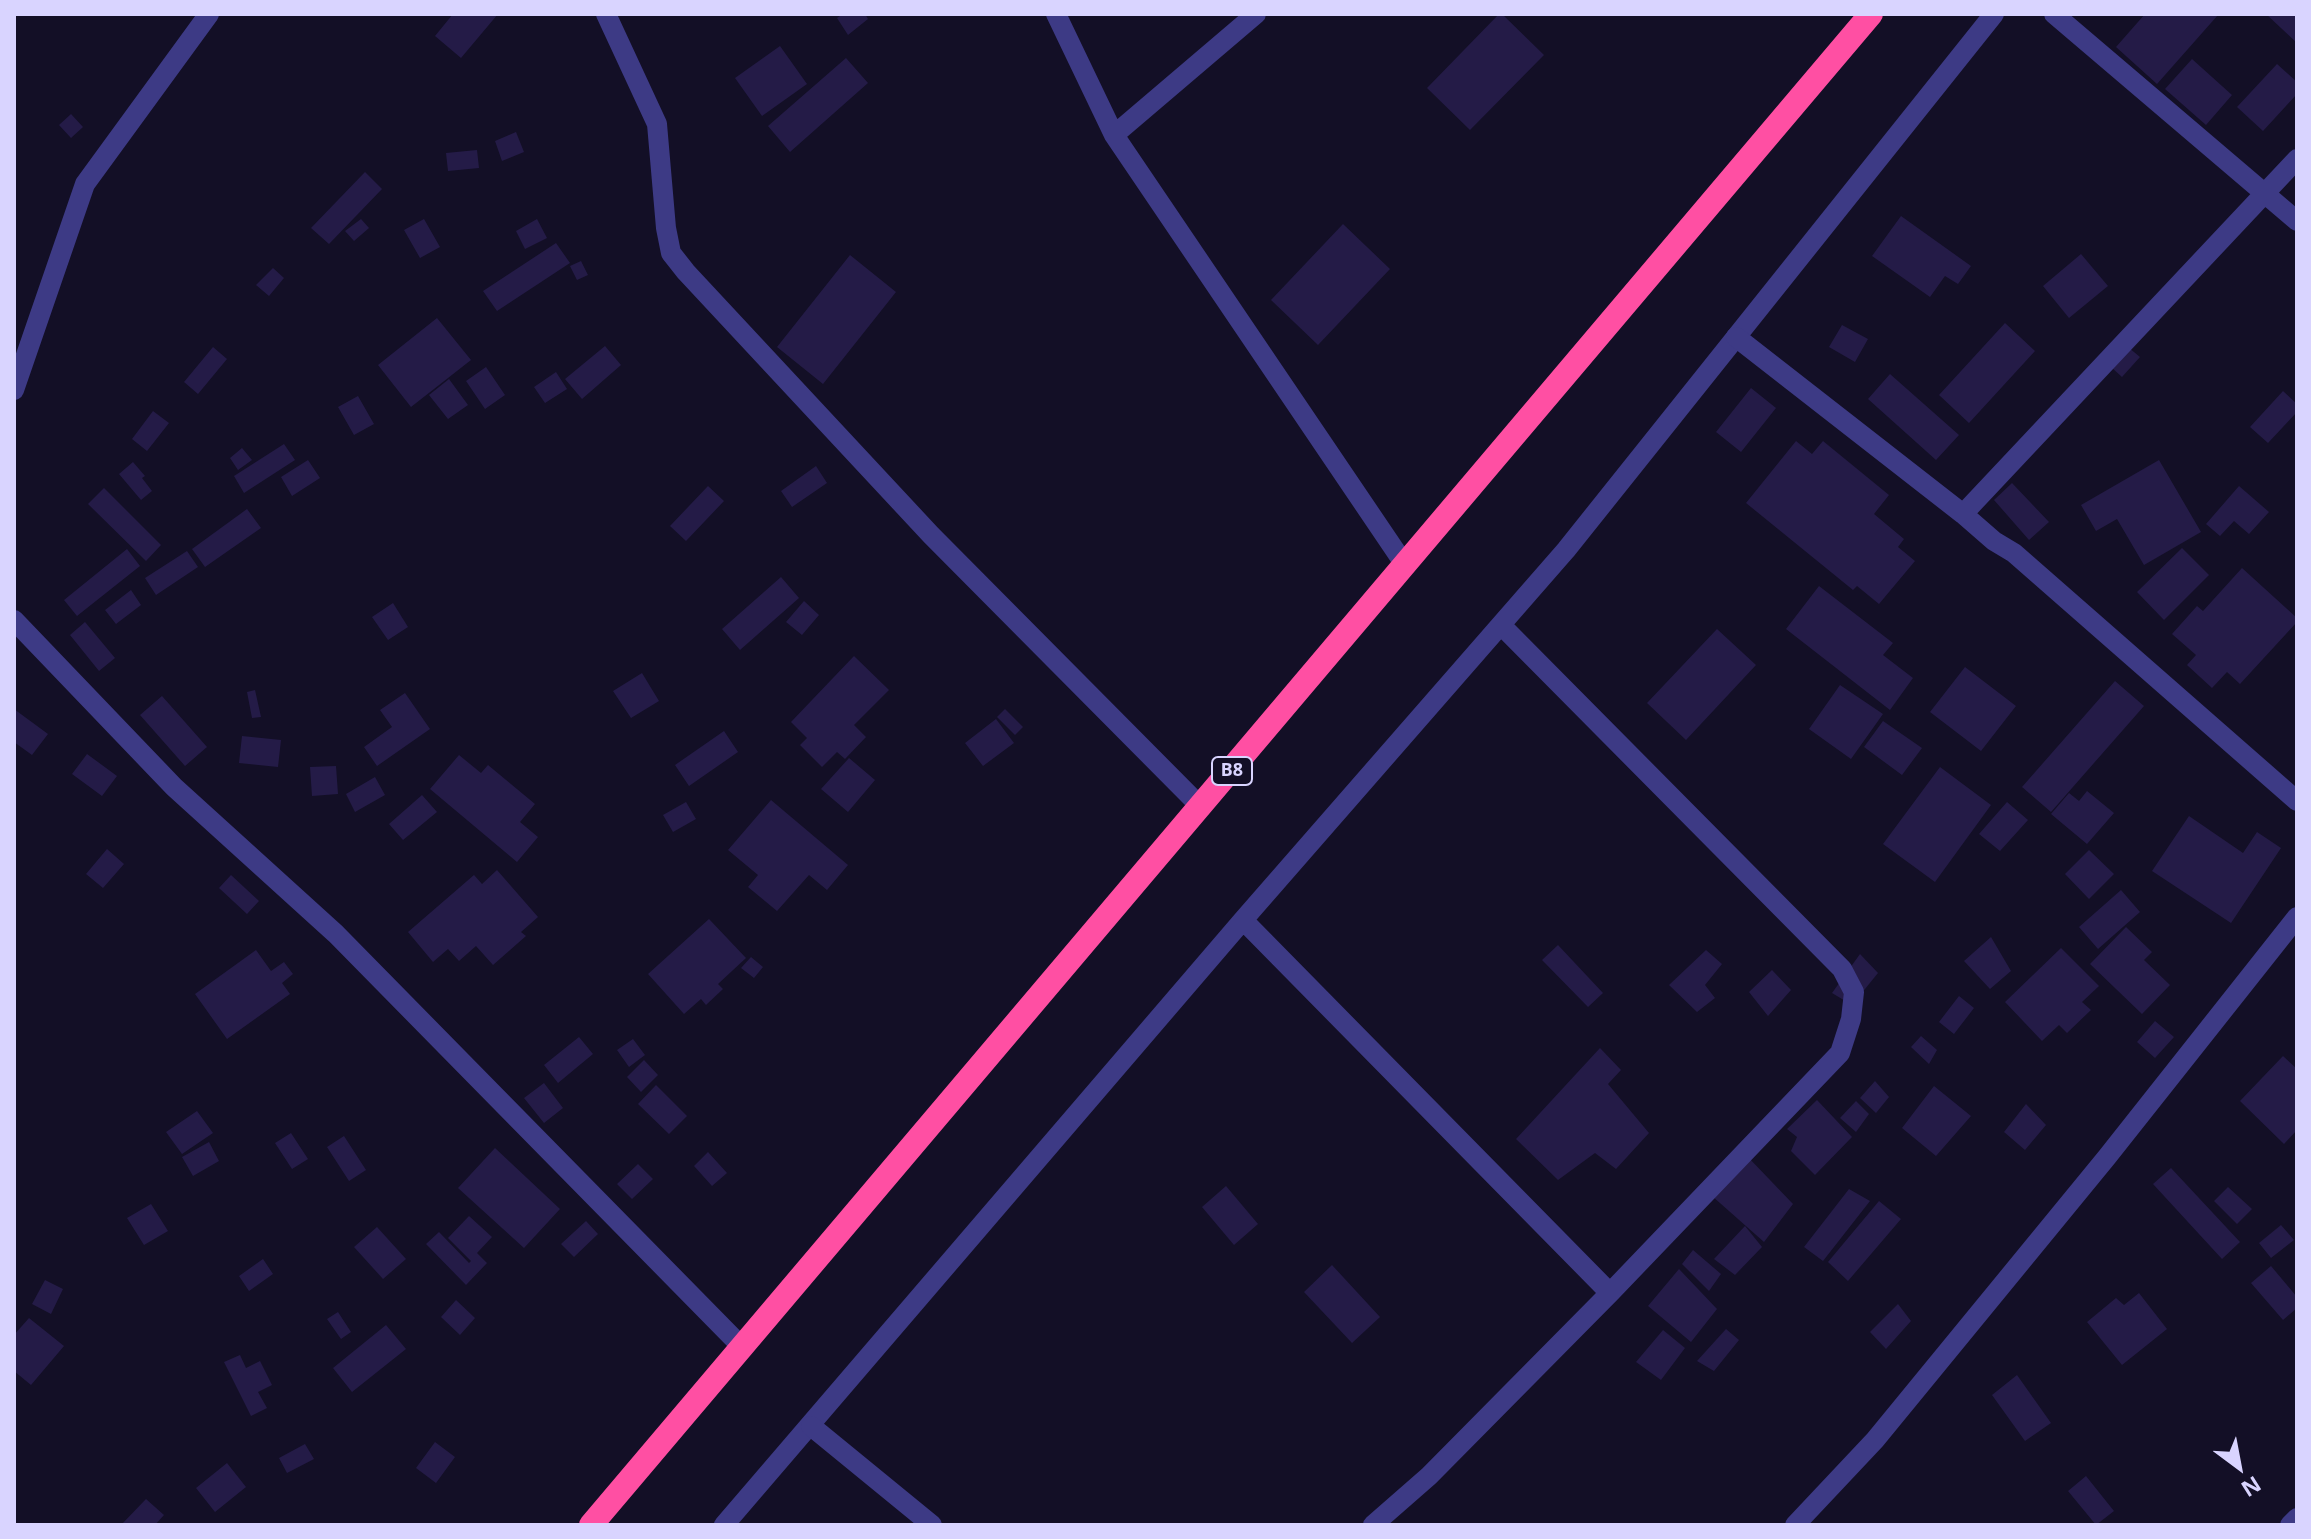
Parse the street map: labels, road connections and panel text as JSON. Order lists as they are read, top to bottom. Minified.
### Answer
{"streets":{"highway":["B8"]},"north":"bottom right"}
